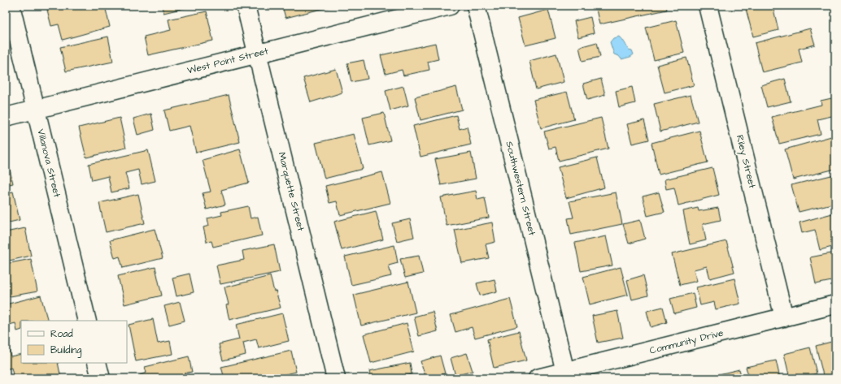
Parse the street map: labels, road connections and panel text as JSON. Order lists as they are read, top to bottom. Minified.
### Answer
{"streets":{"street":["West Point Street","Riley Street","Villanova Street","Southwestern Street","Marquette Street","Community Drive"]},"crossings":[["West Point Street","Villanova Street"],["West Point Street","Marquette Street"],["Riley Street","Community Drive"],["Southwestern Street","Community Drive"]],"legend":["Road","Building"]}
